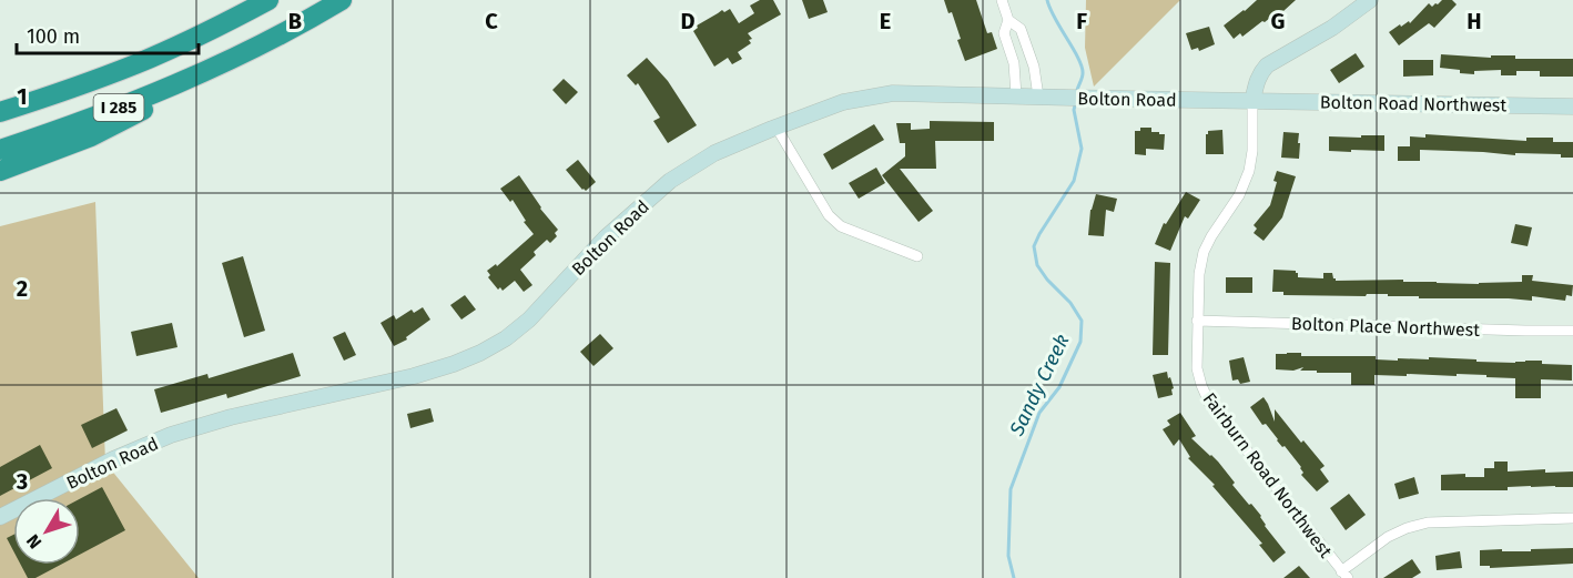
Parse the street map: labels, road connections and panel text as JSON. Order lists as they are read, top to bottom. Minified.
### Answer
{"streets":{"highway":["I 285"],"street":["Bolton Road","Bolton Road Northwest","Bolton Place Northwest","Fairburn Road Northwest"]},"crossings":[["Bolton Road","Bolton Road Northwest"],["Bolton Road","Fairburn Road Northwest"],["Bolton Road Northwest","Fairburn Road Northwest"],["Bolton Place Northwest","Fairburn Road Northwest"]],"water":["Sandy Creek"],"scale_bar":"100 m","north":"bottom left","grid":{"columns":["B","C","D","E","F","G","H"],"rows":["1","2","3"]}}
